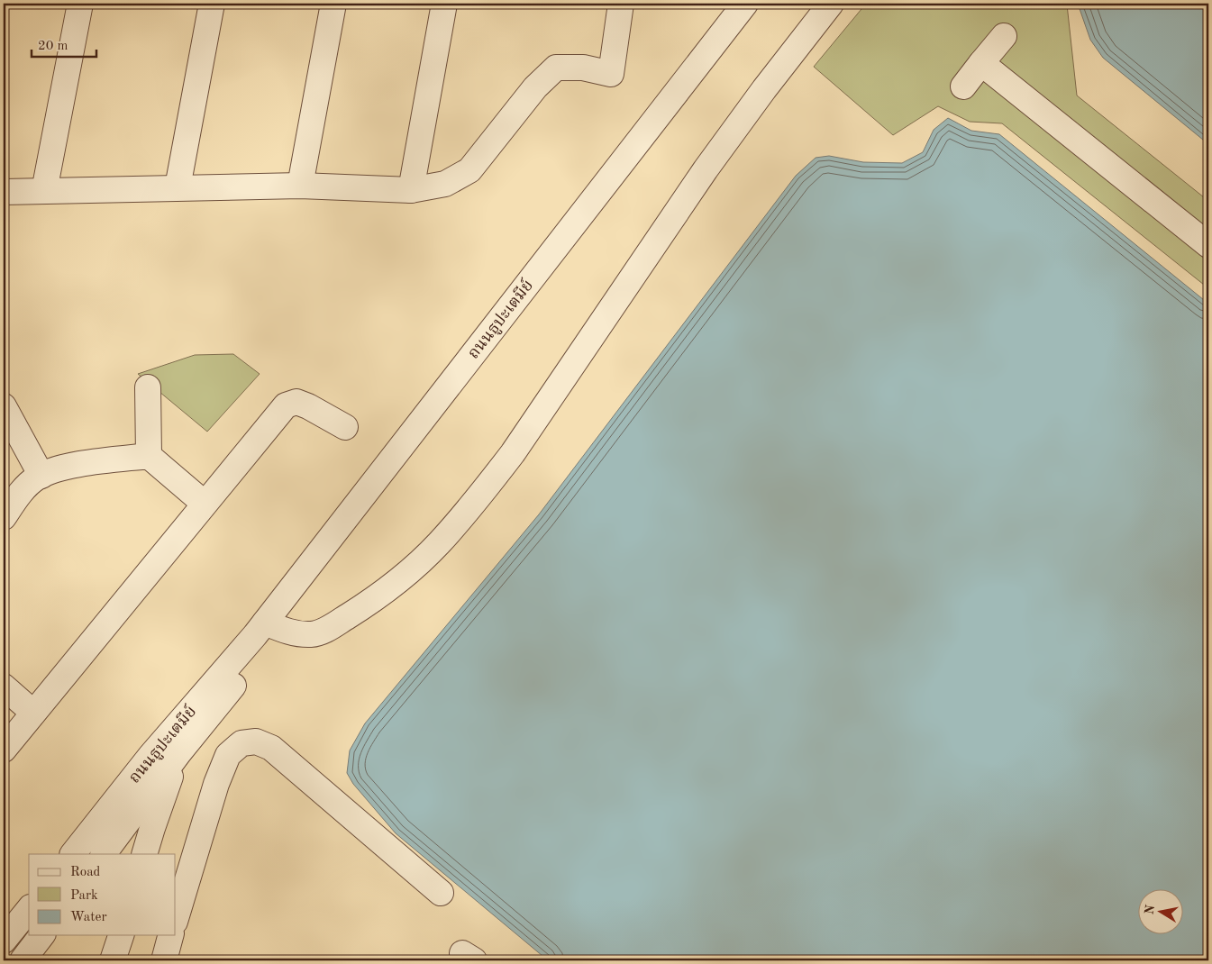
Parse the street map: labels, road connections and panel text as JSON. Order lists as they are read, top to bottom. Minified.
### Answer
{"streets":{"street":["ถนนธูปะเตมีย์"]},"legend":["Road","Park","Water"],"scale_bar":"20 m","north":"left"}
